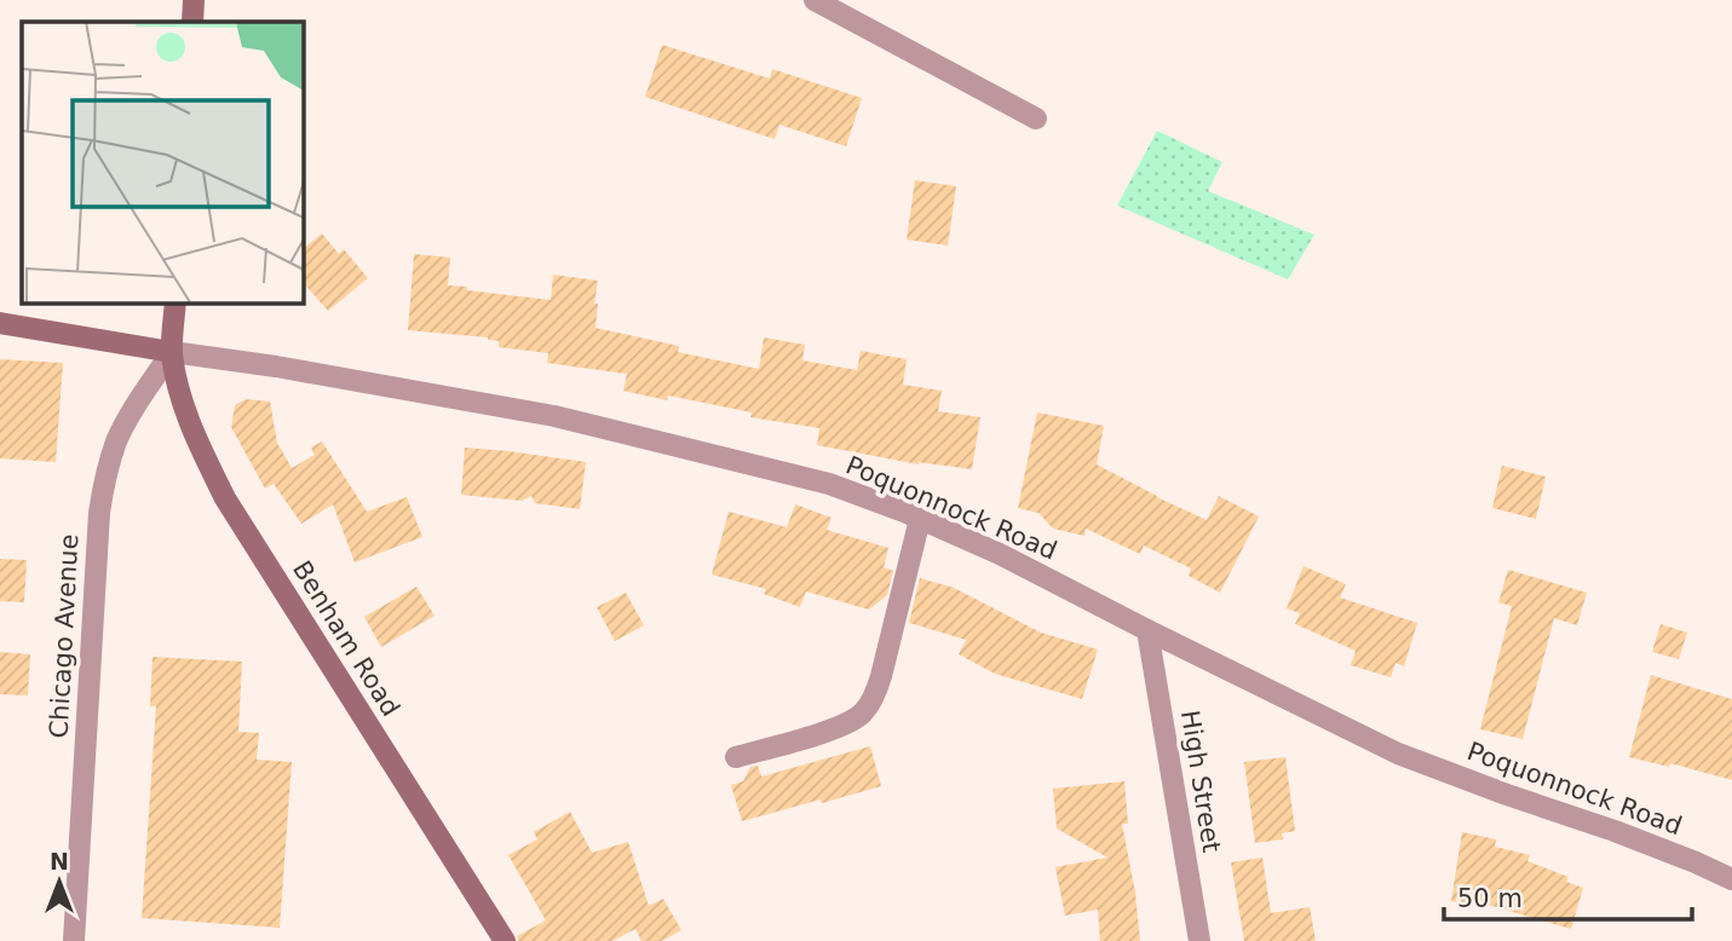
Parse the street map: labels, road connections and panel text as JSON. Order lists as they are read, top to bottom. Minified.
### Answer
{"streets":{"main road":["Poquonnock Road","Benham Road"],"street":["Chicago Avenue","High Street"]},"crossings":[["Poquonnock Road","Chicago Avenue"],["Poquonnock Road","Benham Road"],["Poquonnock Road","High Street"],["Chicago Avenue","Benham Road"]],"scale_bar":"50 m","north":"top"}
